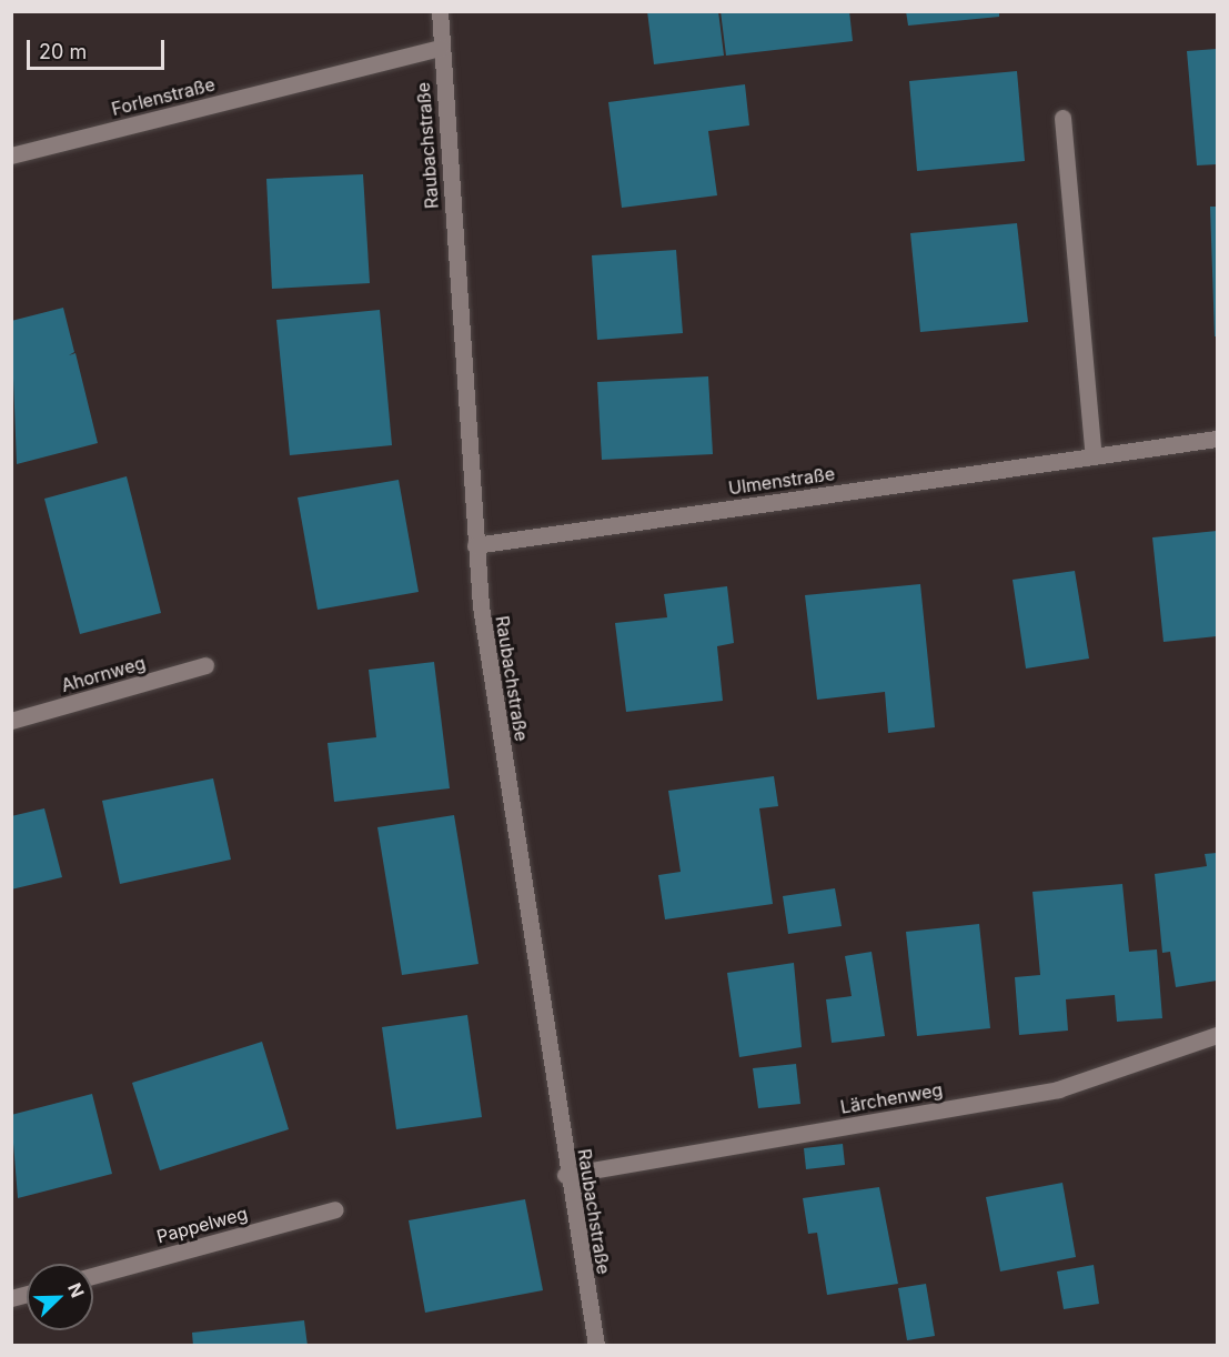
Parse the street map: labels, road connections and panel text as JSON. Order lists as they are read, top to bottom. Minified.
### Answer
{"streets":{"street":["Forlenstraße","Raubachstraße","Ulmenstraße","Ahornweg","Lärchenweg","Pappelweg"]},"crossings":[["Forlenstraße","Raubachstraße"],["Raubachstraße","Ulmenstraße"],["Raubachstraße","Lärchenweg"]],"scale_bar":"20 m","north":"top right"}
